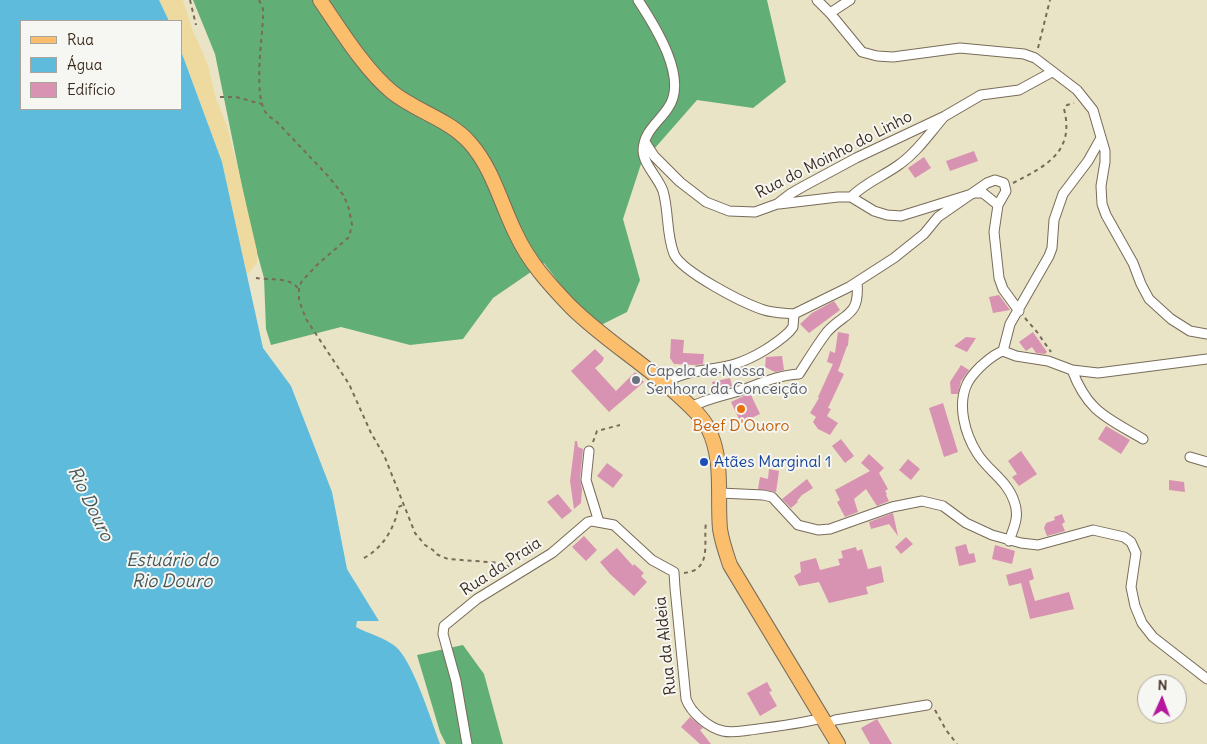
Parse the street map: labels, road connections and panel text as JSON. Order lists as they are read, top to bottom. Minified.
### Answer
{"streets":{"street":["Rua do Moinho do Linho","Rua da Praia","Rua da Aldeia"]},"water":["Rio Douro","Estuário do Rio Douro"],"places":["Capela de Nossa Senhora da Conceição","Beef D'Ouoro","Atães Marginal 1"],"legend":["Rua","Água","Edifício"],"north":"top"}
